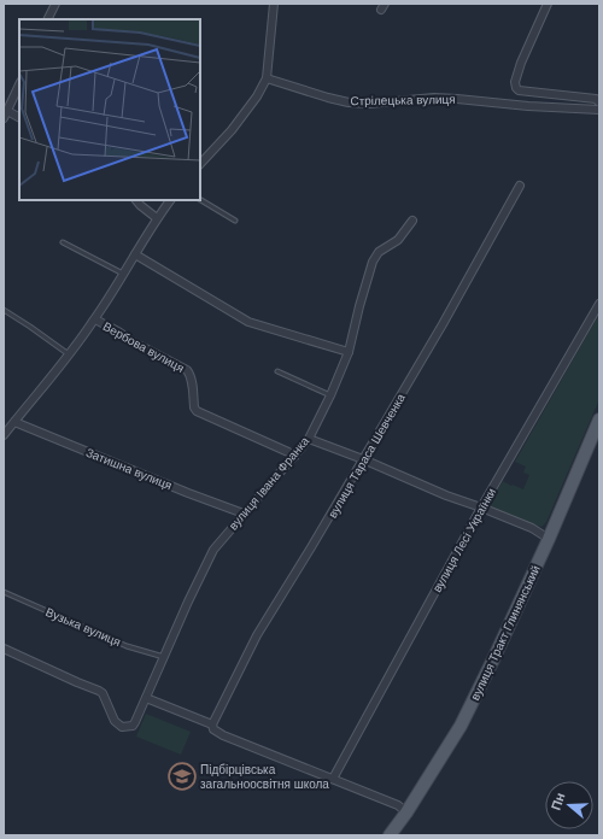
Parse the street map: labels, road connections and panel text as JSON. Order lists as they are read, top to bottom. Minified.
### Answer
{"streets":{"main road":["вулиця Тракт Глинянський"],"street":["Стрілецька вулиця","Вербова вулиця","вулиця Тараса Шевченка","Затишна вулиця","вулиця Івана Франка","вулиця Лесі Українки"],"lane":["Вузька вулиця"]},"crossings":[["Вербова вулиця","вулиця Івана Франка"],["Затишна вулиця","вулиця Івана Франка"],["вулиця Івана Франка","Вузька вулиця"]],"places":{"school or university":["Підбірцівська загальноосвітня школа"]},"north":"left"}
